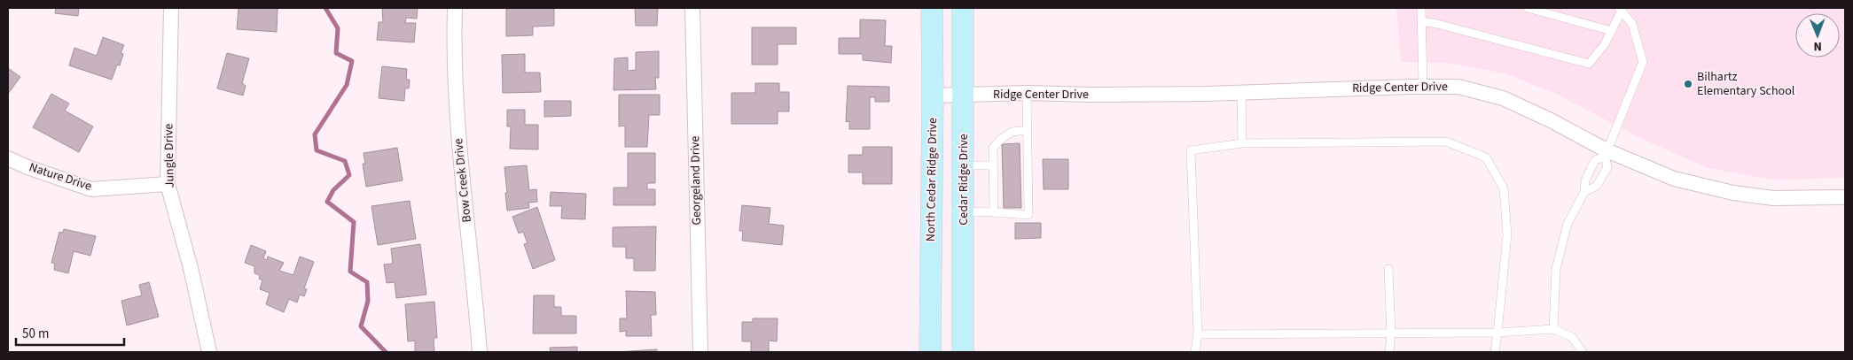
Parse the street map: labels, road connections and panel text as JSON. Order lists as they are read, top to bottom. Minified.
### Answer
{"streets":{"main road":["North Cedar Ridge Drive","Cedar Ridge Drive"],"street":["Ridge Center Drive","Jungle Drive","Nature Drive","Bow Creek Drive","Georgeland Drive"]},"crossings":[["Ridge Center Drive","North Cedar Ridge Drive"],["Ridge Center Drive","Cedar Ridge Drive"],["Jungle Drive","Nature Drive"]],"places":["Bilhartz Elementary School"],"scale_bar":"50 m","north":"bottom"}
